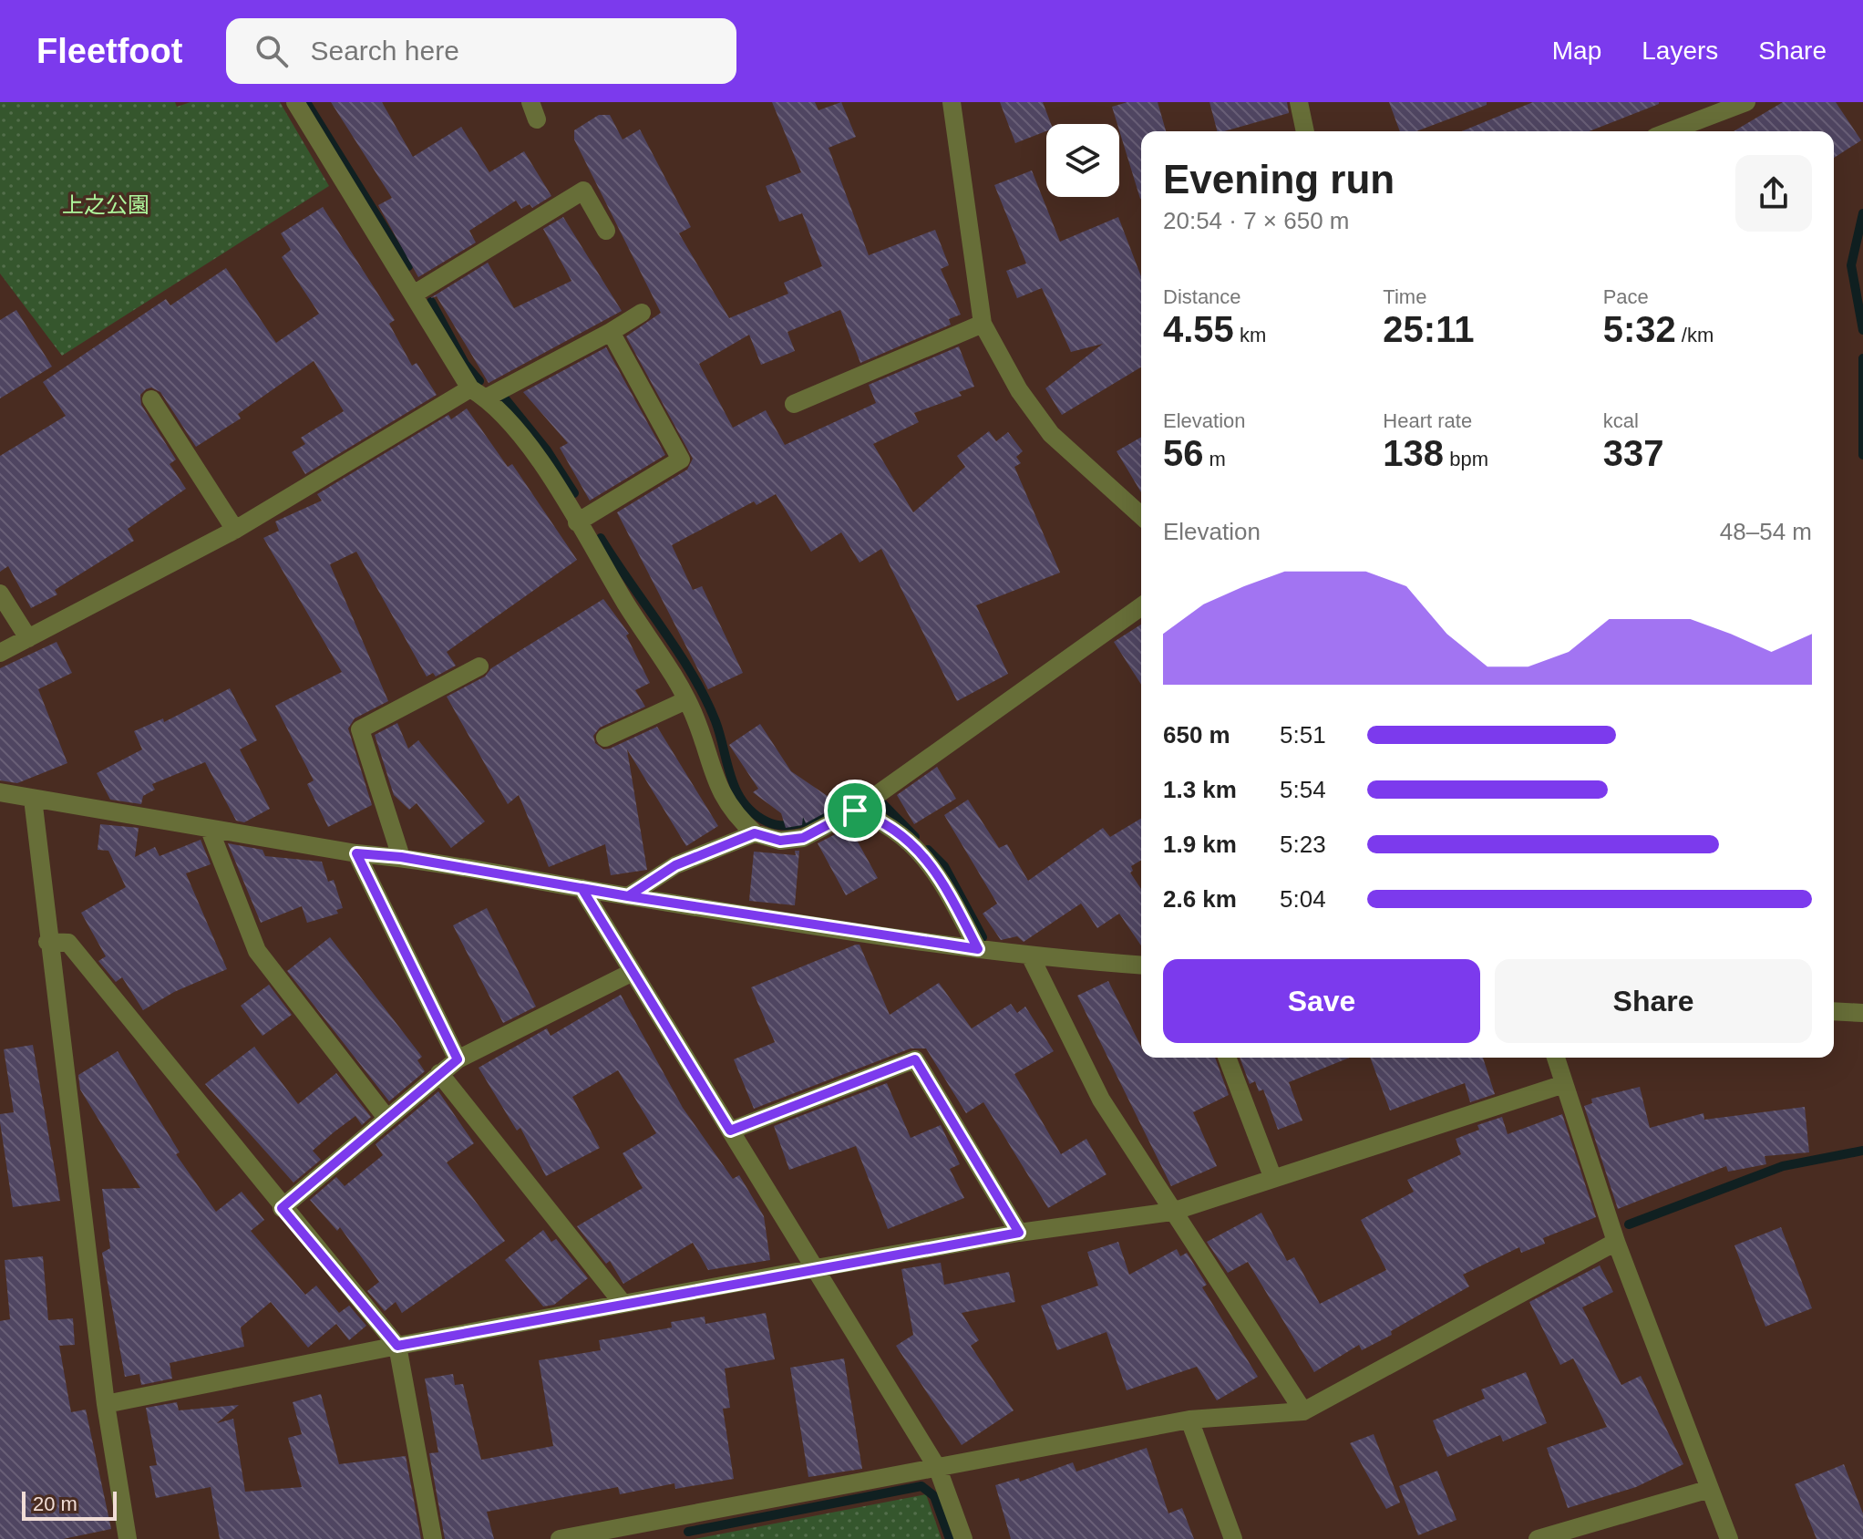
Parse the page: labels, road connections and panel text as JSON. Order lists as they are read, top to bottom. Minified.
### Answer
{"parks":["上之公園"],"scale_bar":"20 m","page":{"header":"Fleetfoot","search":"Search here","nav":["Map","Layers","Share"],"heading":["Evening run","20:54 · 7 × 650 m"],"stats":[["Distance","4.55 km"],["Time","25:11"],["Pace","5:32 /km"],["Elevation","56 m"],["Heart rate","138 bpm"],["kcal","337"]],"chart":["Elevation","48–54 m"],"list":[{"name":"650 m","note":"5:51"},{"name":"1.3 km","note":"5:54"},{"name":"1.9 km","note":"5:23"},{"name":"2.6 km","note":"5:04"}],"buttons":["Save","Share"],"scale":"20 m"}}
